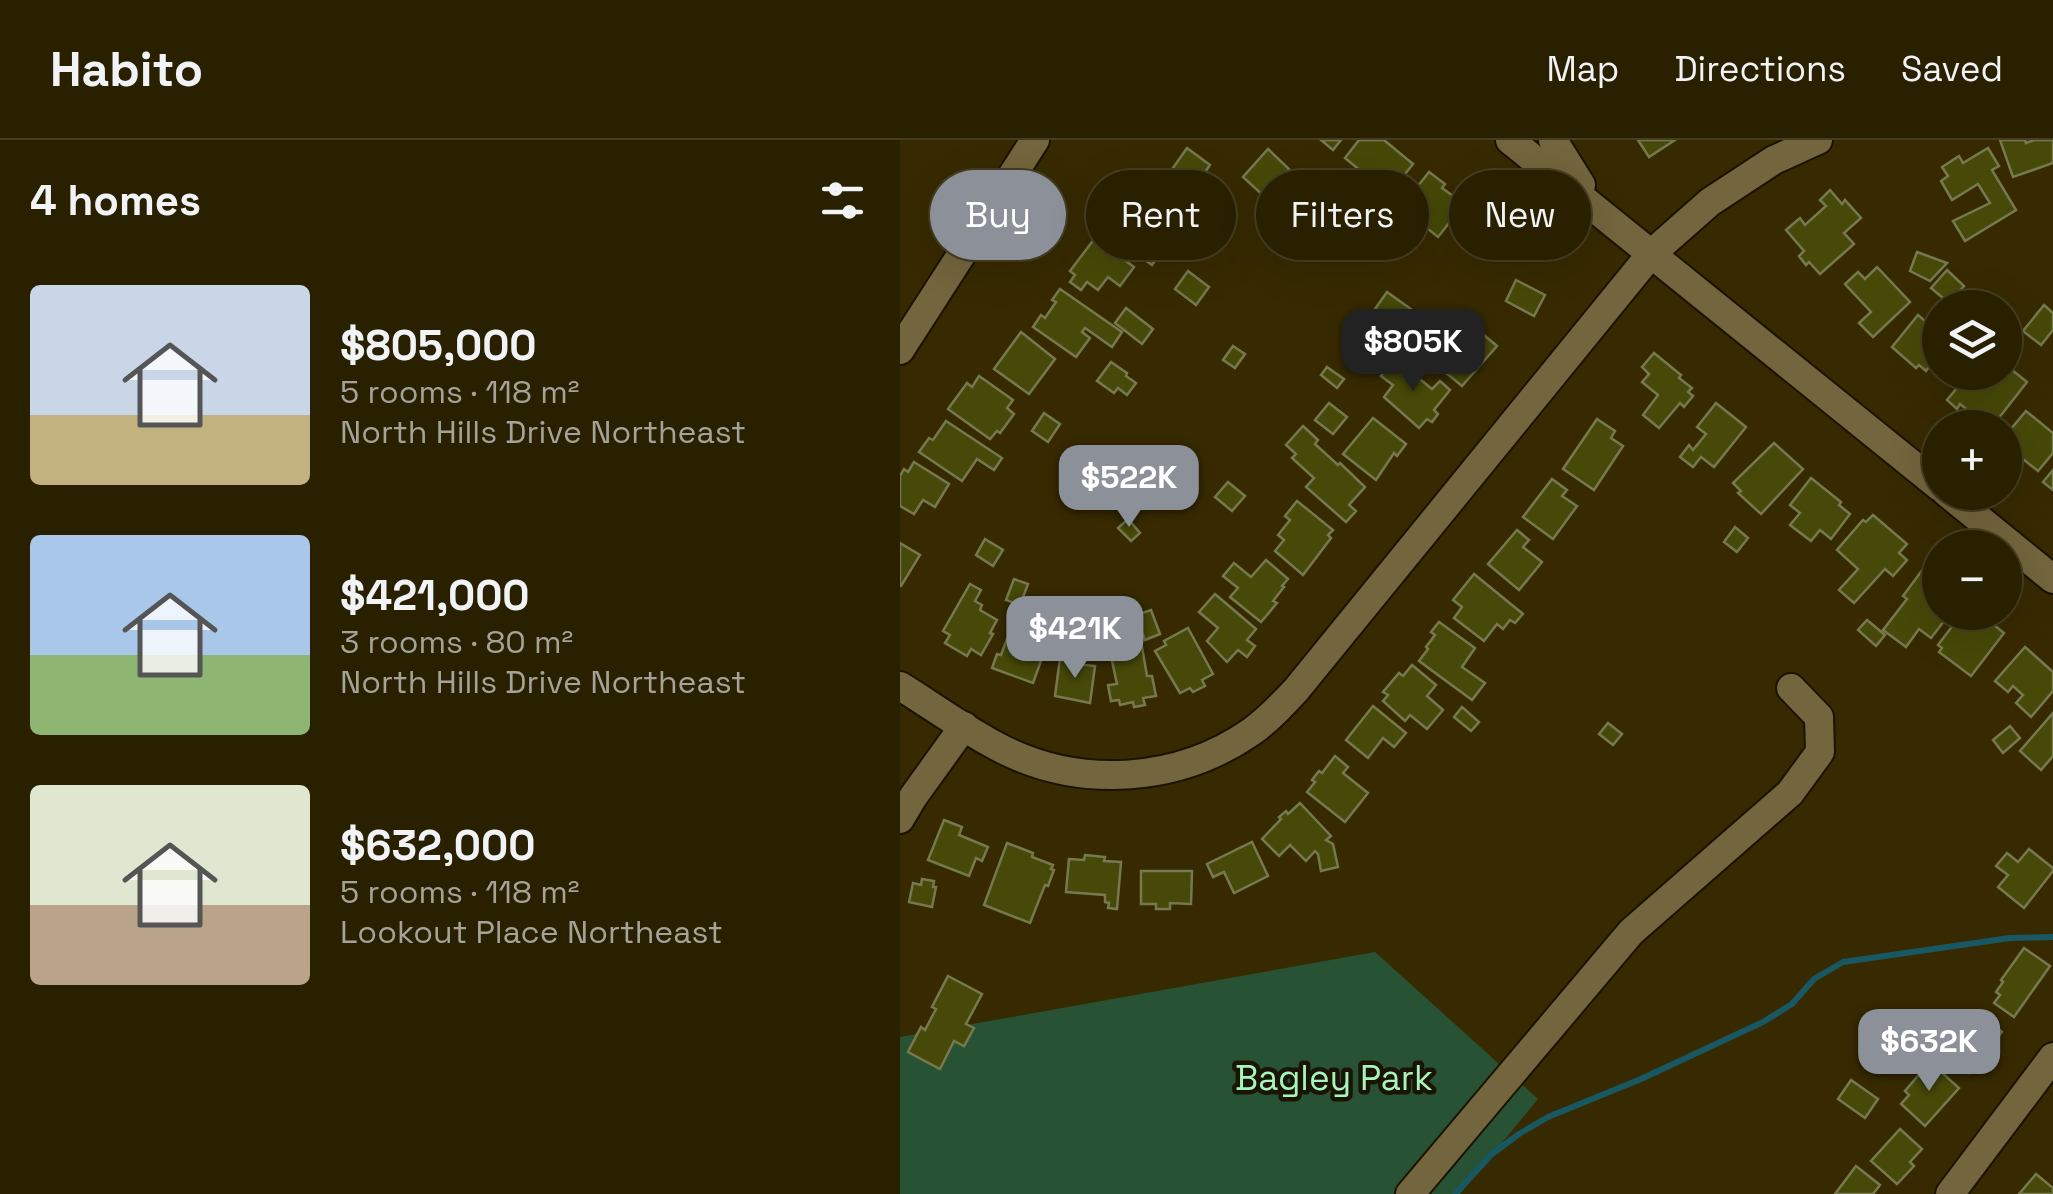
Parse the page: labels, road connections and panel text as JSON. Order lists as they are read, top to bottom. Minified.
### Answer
{"parks":["Bagley Park"],"page":{"header":"Habito","nav":["Map","Directions","Saved"],"heading":"4 homes","chip":["Buy","Rent","Filters","New"],"list":[{"name":"$805,000","note":"5 rooms · 118 m² · North Hills Drive Northeast"},{"name":"$421,000","note":"3 rooms · 80 m² · North Hills Drive Northeast"},{"name":"$632,000","note":"5 rooms · 118 m² · Lookout Place Northeast"}],"map_buttons":["+","−"],"price":["$805K","$522K","$421K","$632K"]}}
